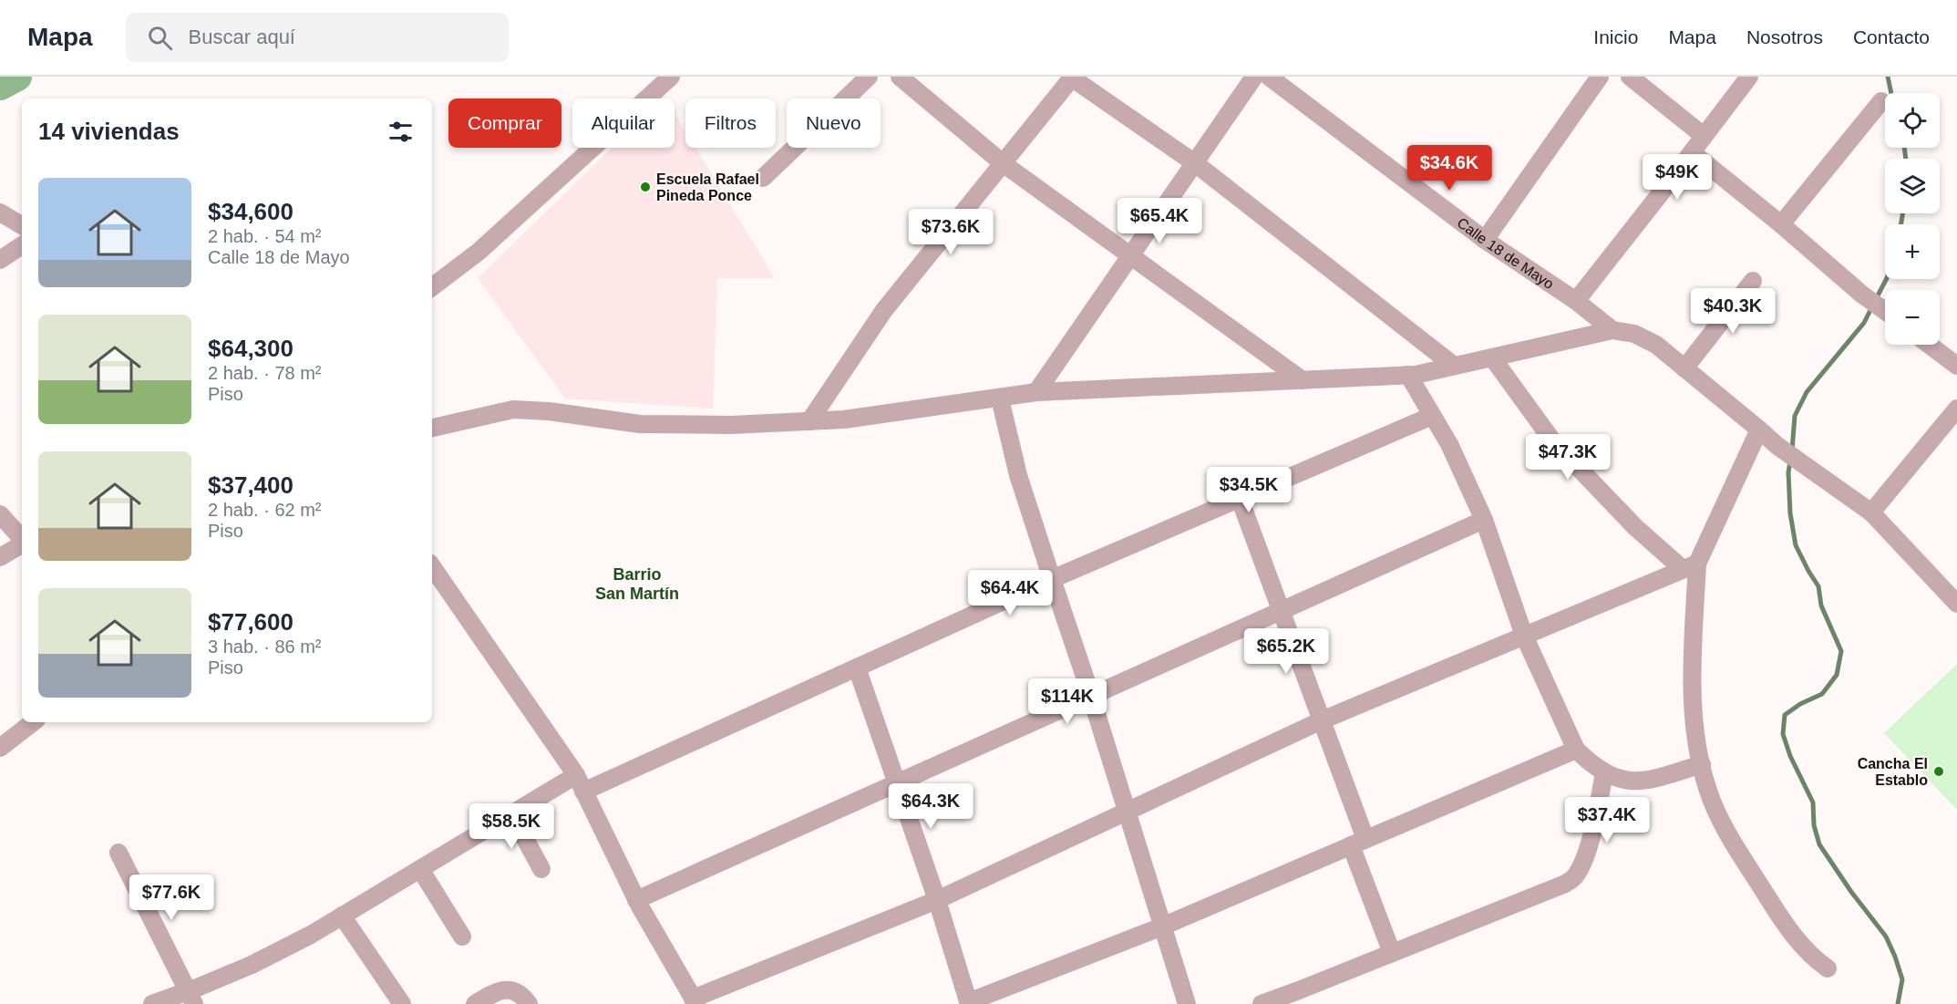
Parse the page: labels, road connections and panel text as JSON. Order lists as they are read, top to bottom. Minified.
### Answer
{"streets":{"street":["Calle 18 de Mayo"]},"districts":["Barrio San Martín"],"places":["Escuela Rafael Pineda Ponce","Cancha El Establo"],"page":{"header":"Mapa","search":"Buscar aquí","nav":["Inicio","Mapa","Nosotros","Contacto"],"map_buttons":["+","−"],"chip":["Comprar","Alquilar","Filtros","Nuevo"],"heading":"14 viviendas","price":["$34.6K","$49K","$65.4K","$73.6K","$40.3K","$47.3K","$34.5K","$64.4K","$65.2K","$114K","$64.3K","$37.4K","$58.5K","$77.6K"],"list":[{"name":"$34,600","note":"2 hab. · 54 m² · Calle 18 de Mayo"},{"name":"$64,300","note":"2 hab. · 78 m² · Piso"},{"name":"$37,400","note":"2 hab. · 62 m² · Piso"},{"name":"$77,600","note":"3 hab. · 86 m² · Piso"}]}}
